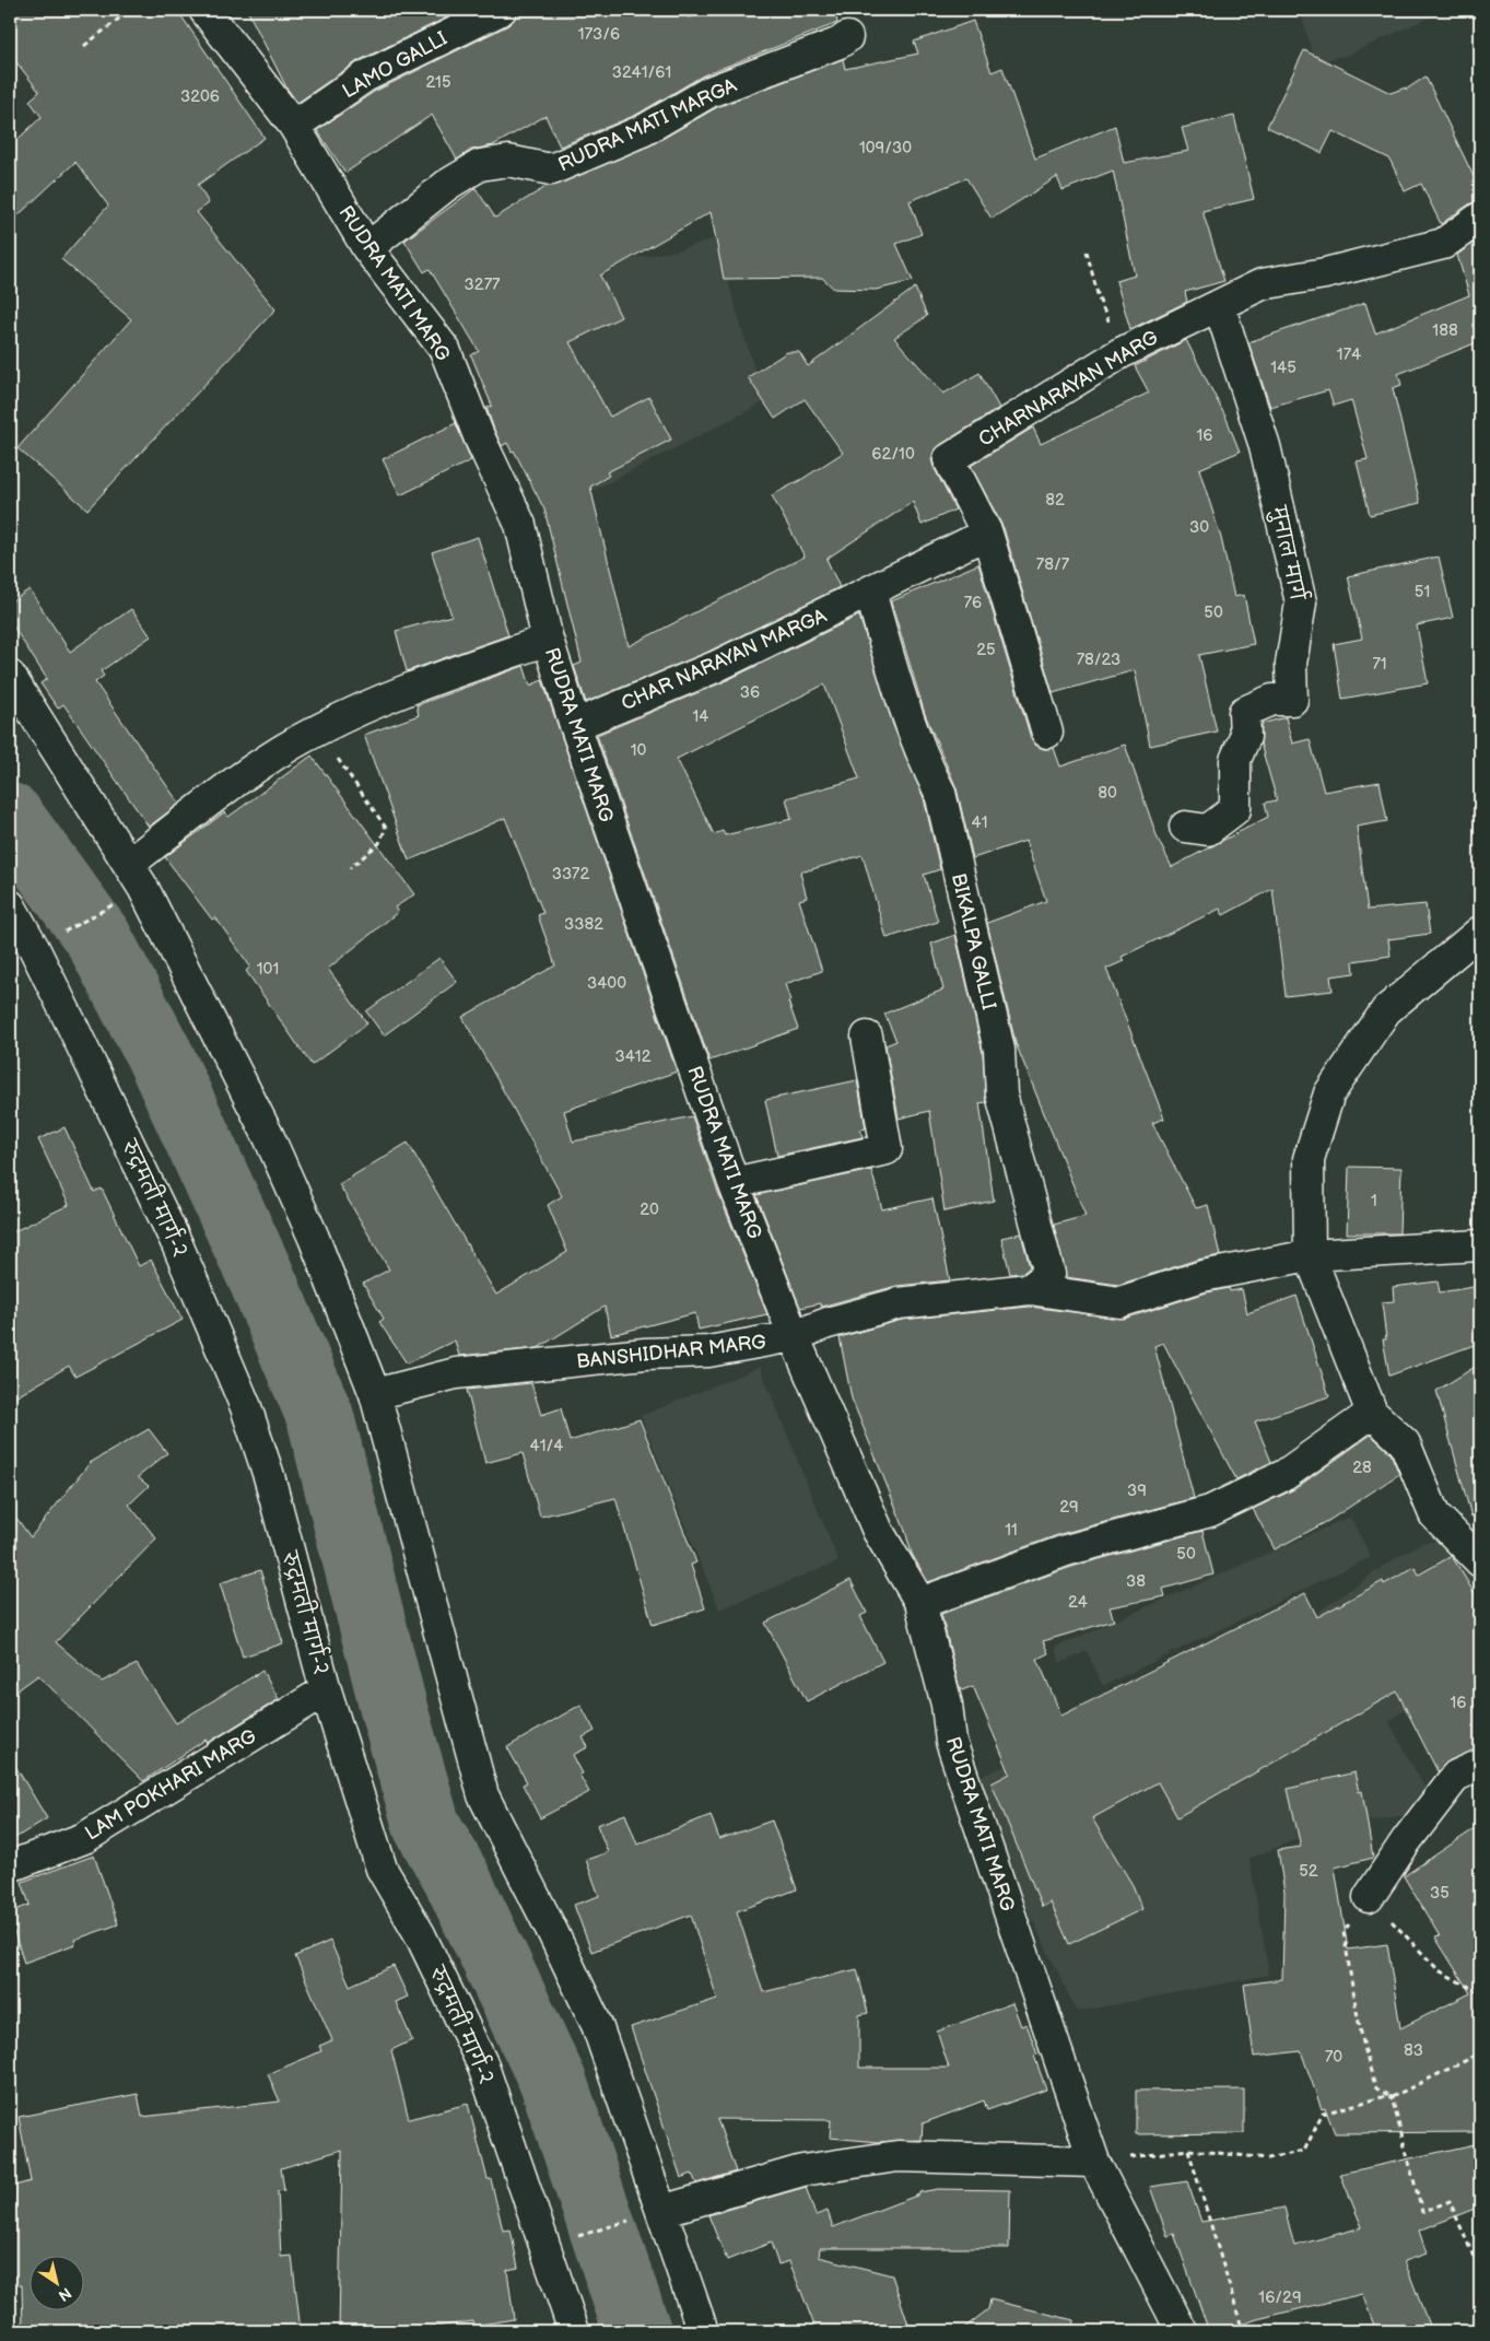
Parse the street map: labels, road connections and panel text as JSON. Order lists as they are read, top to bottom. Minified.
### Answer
{"streets":{"street":["LAMO GALLI","RUDRA MATI MARGA","RUDRA MATI MARG","CHARNARAYAN MARG","मुनाल मार्ग","CHAR NARAYAN MARGA","BIKALPA GALLI","रुद्रमती मार्ग-२","BANSHIDHAR MARG","LAM POKHARI MARG"]},"crossings":[["LAMO GALLI","RUDRA MATI MARG"],["RUDRA MATI MARGA","RUDRA MATI MARG"],["RUDRA MATI MARG","CHAR NARAYAN MARGA"],["RUDRA MATI MARG","BANSHIDHAR MARG"],["CHARNARAYAN MARG","मुनाल मार्ग"],["CHAR NARAYAN MARGA","BIKALPA GALLI"],["BIKALPA GALLI","BANSHIDHAR MARG"],["रुद्रमती मार्ग-२","LAM POKHARI MARG"]],"house_numbers":["173/6","3241/61","215","3206","109/30","3277","188","174","145","16","62/10","82","30","78/7","51","76","50","25","78/23","71","36","14","10","80","41","3372","3382","101","3400","3412","1","20","41/4","28","39","29","11","50","38","24","16","52","35","83","70","16/29"],"north":"bottom right"}
